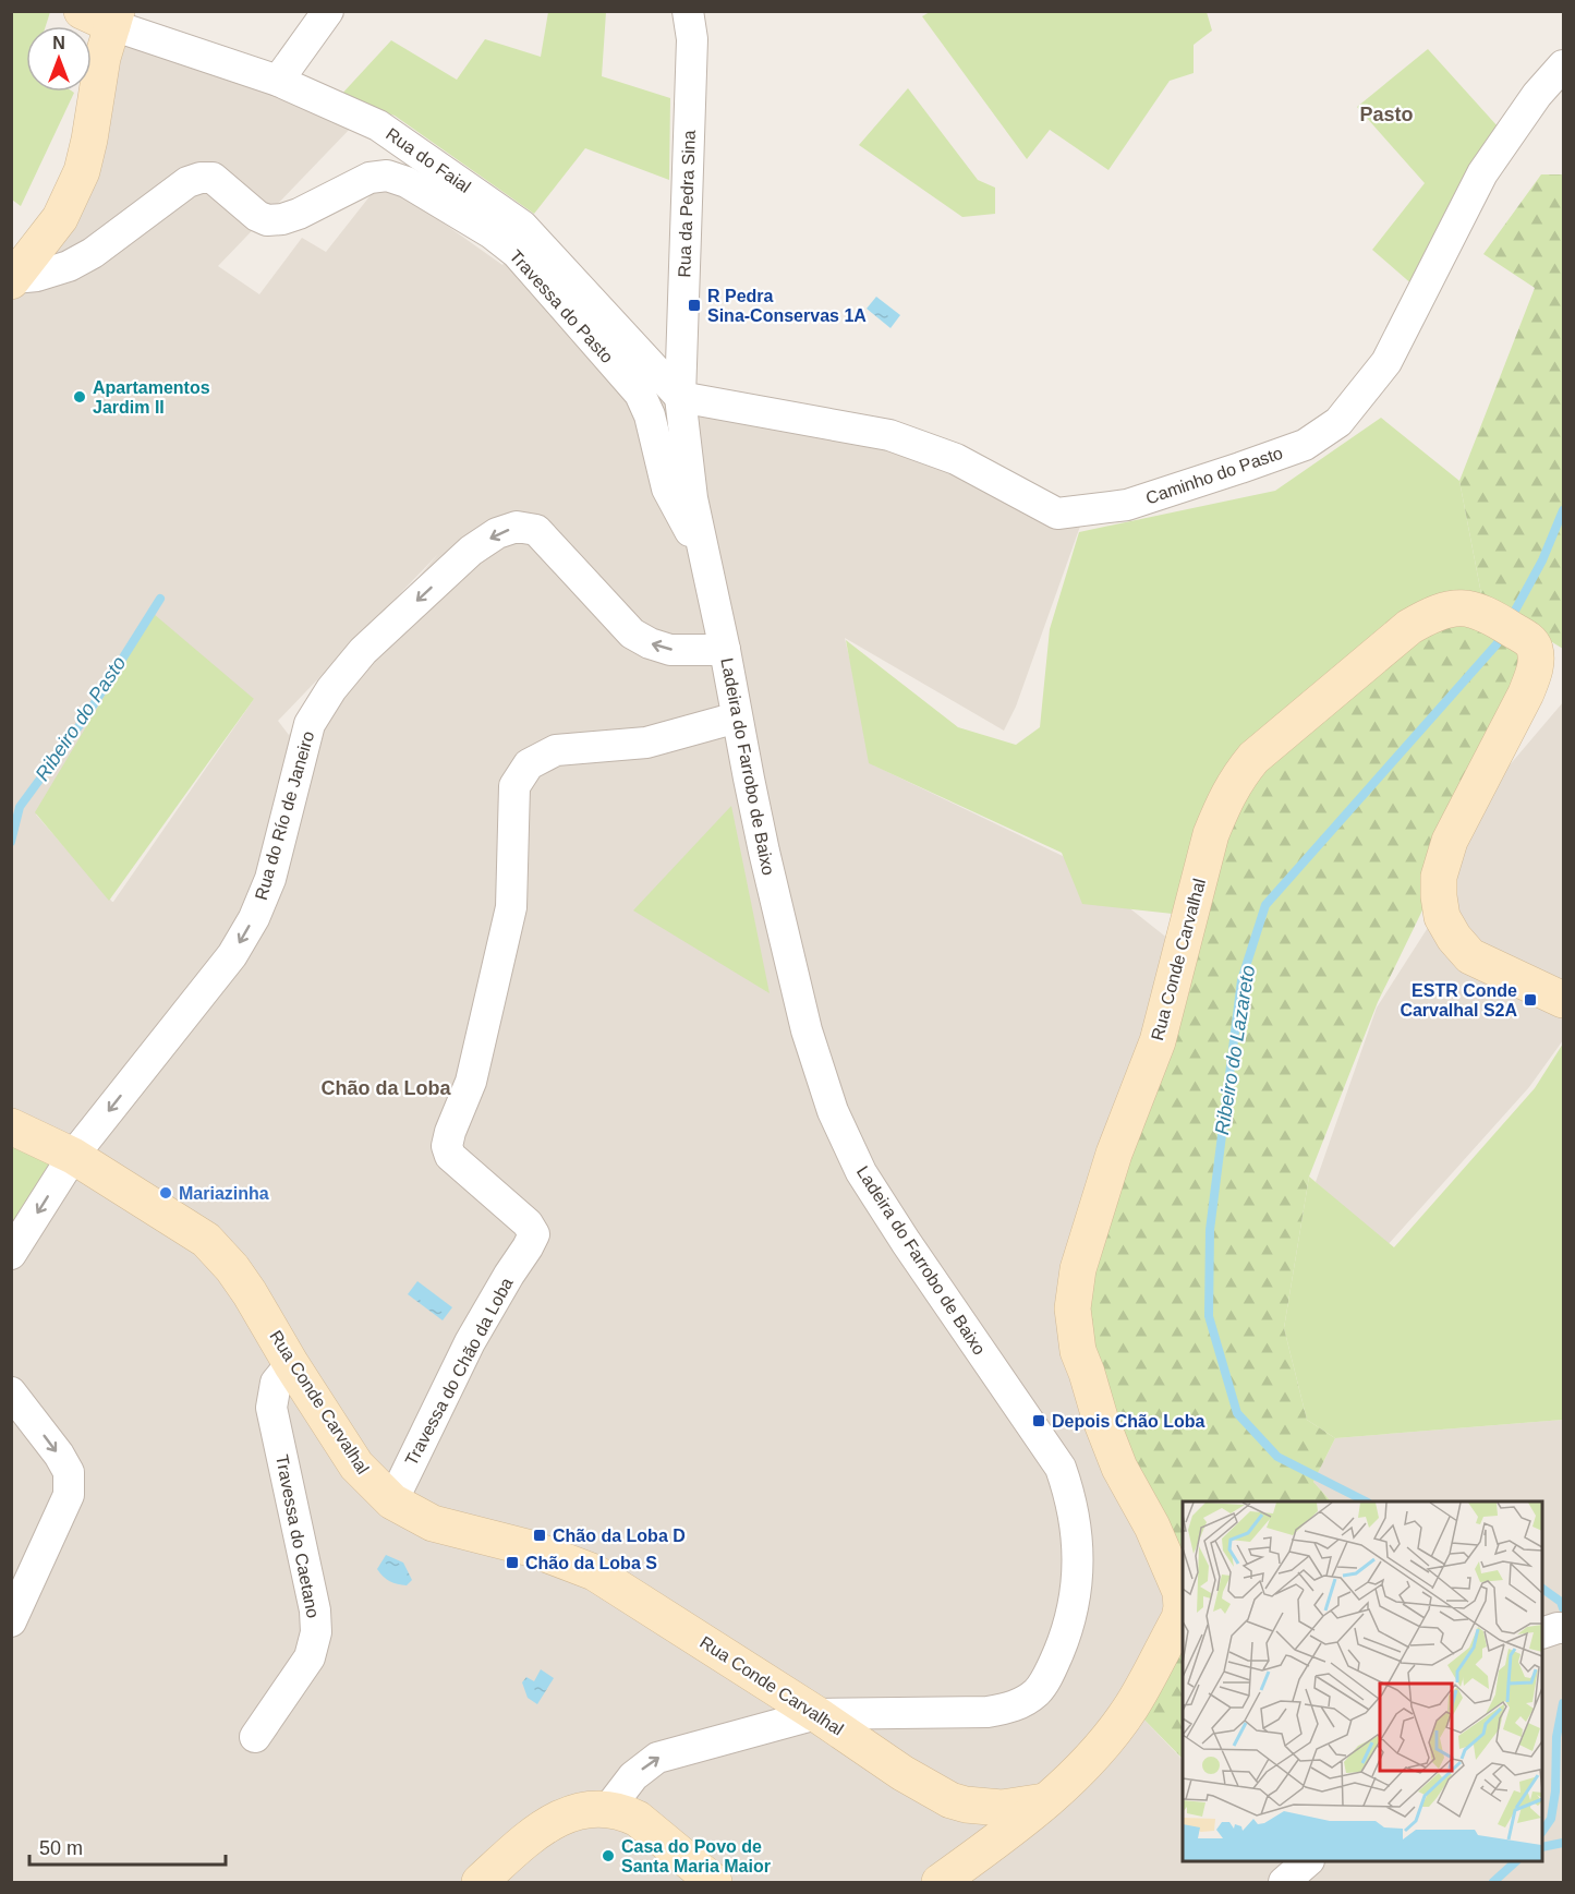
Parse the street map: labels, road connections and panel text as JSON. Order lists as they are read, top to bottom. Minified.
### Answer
{"streets":{"main road":["Rua Conde Carvalhal"],"street":["Rua do Faial","Rua da Pedra Sina","Travessa do Pasto","Caminho do Pasto","Ladeira do Farrobo de Baixo","Rua do Río de Janeiro","Travessa do Chão da Loba","Travessa do Caetano"]},"crossings":[["Rua do Faial","Rua da Pedra Sina"],["Rua do Faial","Caminho do Pasto"],["Rua do Faial","Ladeira do Farrobo de Baixo"],["Rua da Pedra Sina","Caminho do Pasto"],["Rua da Pedra Sina","Ladeira do Farrobo de Baixo"],["Travessa do Pasto","Ladeira do Farrobo de Baixo"],["Caminho do Pasto","Ladeira do Farrobo de Baixo"],["Ladeira do Farrobo de Baixo","Rua do Río de Janeiro"],["Ladeira do Farrobo de Baixo","Rua Conde Carvalhal"],["Ladeira do Farrobo de Baixo","Travessa do Chão da Loba"],["Rua do Río de Janeiro","Rua Conde Carvalhal"],["Rua Conde Carvalhal","Travessa do Chão da Loba"],["Rua Conde Carvalhal","Travessa do Caetano"]],"one_way":["Rua do Río de Janeiro"],"districts":["Pasto","Chão da Loba"],"water":["Ribeiro do Pasto","Ribeiro do Lazareto"],"places":{"transit":["R Pedra Sina-Conservas 1A","ESTR Conde Carvalhal S2A","Depois Chão Loba","Chão da Loba D","Chão da Loba S"],"other":["Apartamentos Jardim II","Mariazinha","Casa do Povo de Santa Maria Maior"]},"scale_bar":"50 m","north":"top"}
